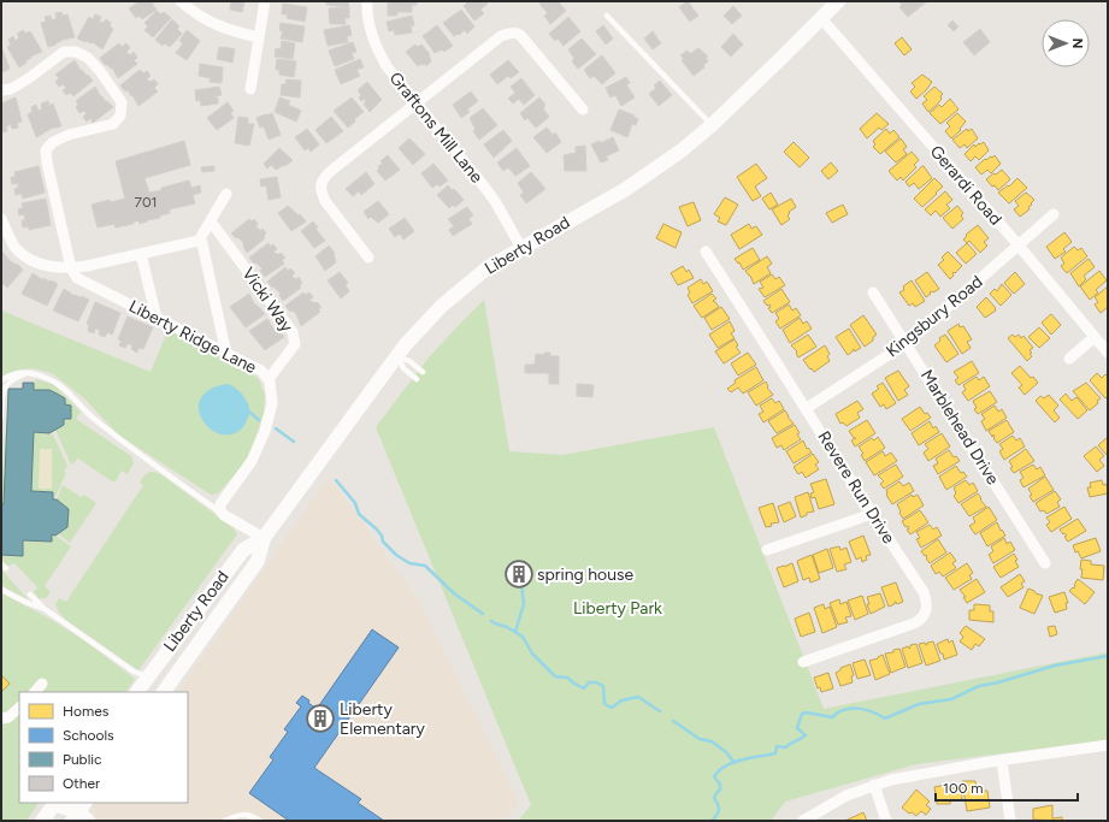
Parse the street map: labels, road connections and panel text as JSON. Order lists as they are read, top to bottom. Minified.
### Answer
{"streets":{"main road":["Liberty Road"],"street":["Graftons Mill Lane","Gerardi Road","Vicki Way","Kingsbury Road","Liberty Ridge Lane","Marblehead Drive","Revere Run Drive"]},"crossings":[["Graftons Mill Lane","Liberty Road"],["Gerardi Road","Liberty Road"],["Gerardi Road","Kingsbury Road"],["Vicki Way","Liberty Ridge Lane"],["Kingsbury Road","Marblehead Drive"],["Kingsbury Road","Revere Run Drive"]],"parks":["Liberty Park"],"places":{"building":["spring house","Liberty Elementary"]},"house_numbers":["701"],"legend":["Homes","Schools","Public","Other"],"scale_bar":"100 m","north":"right"}
